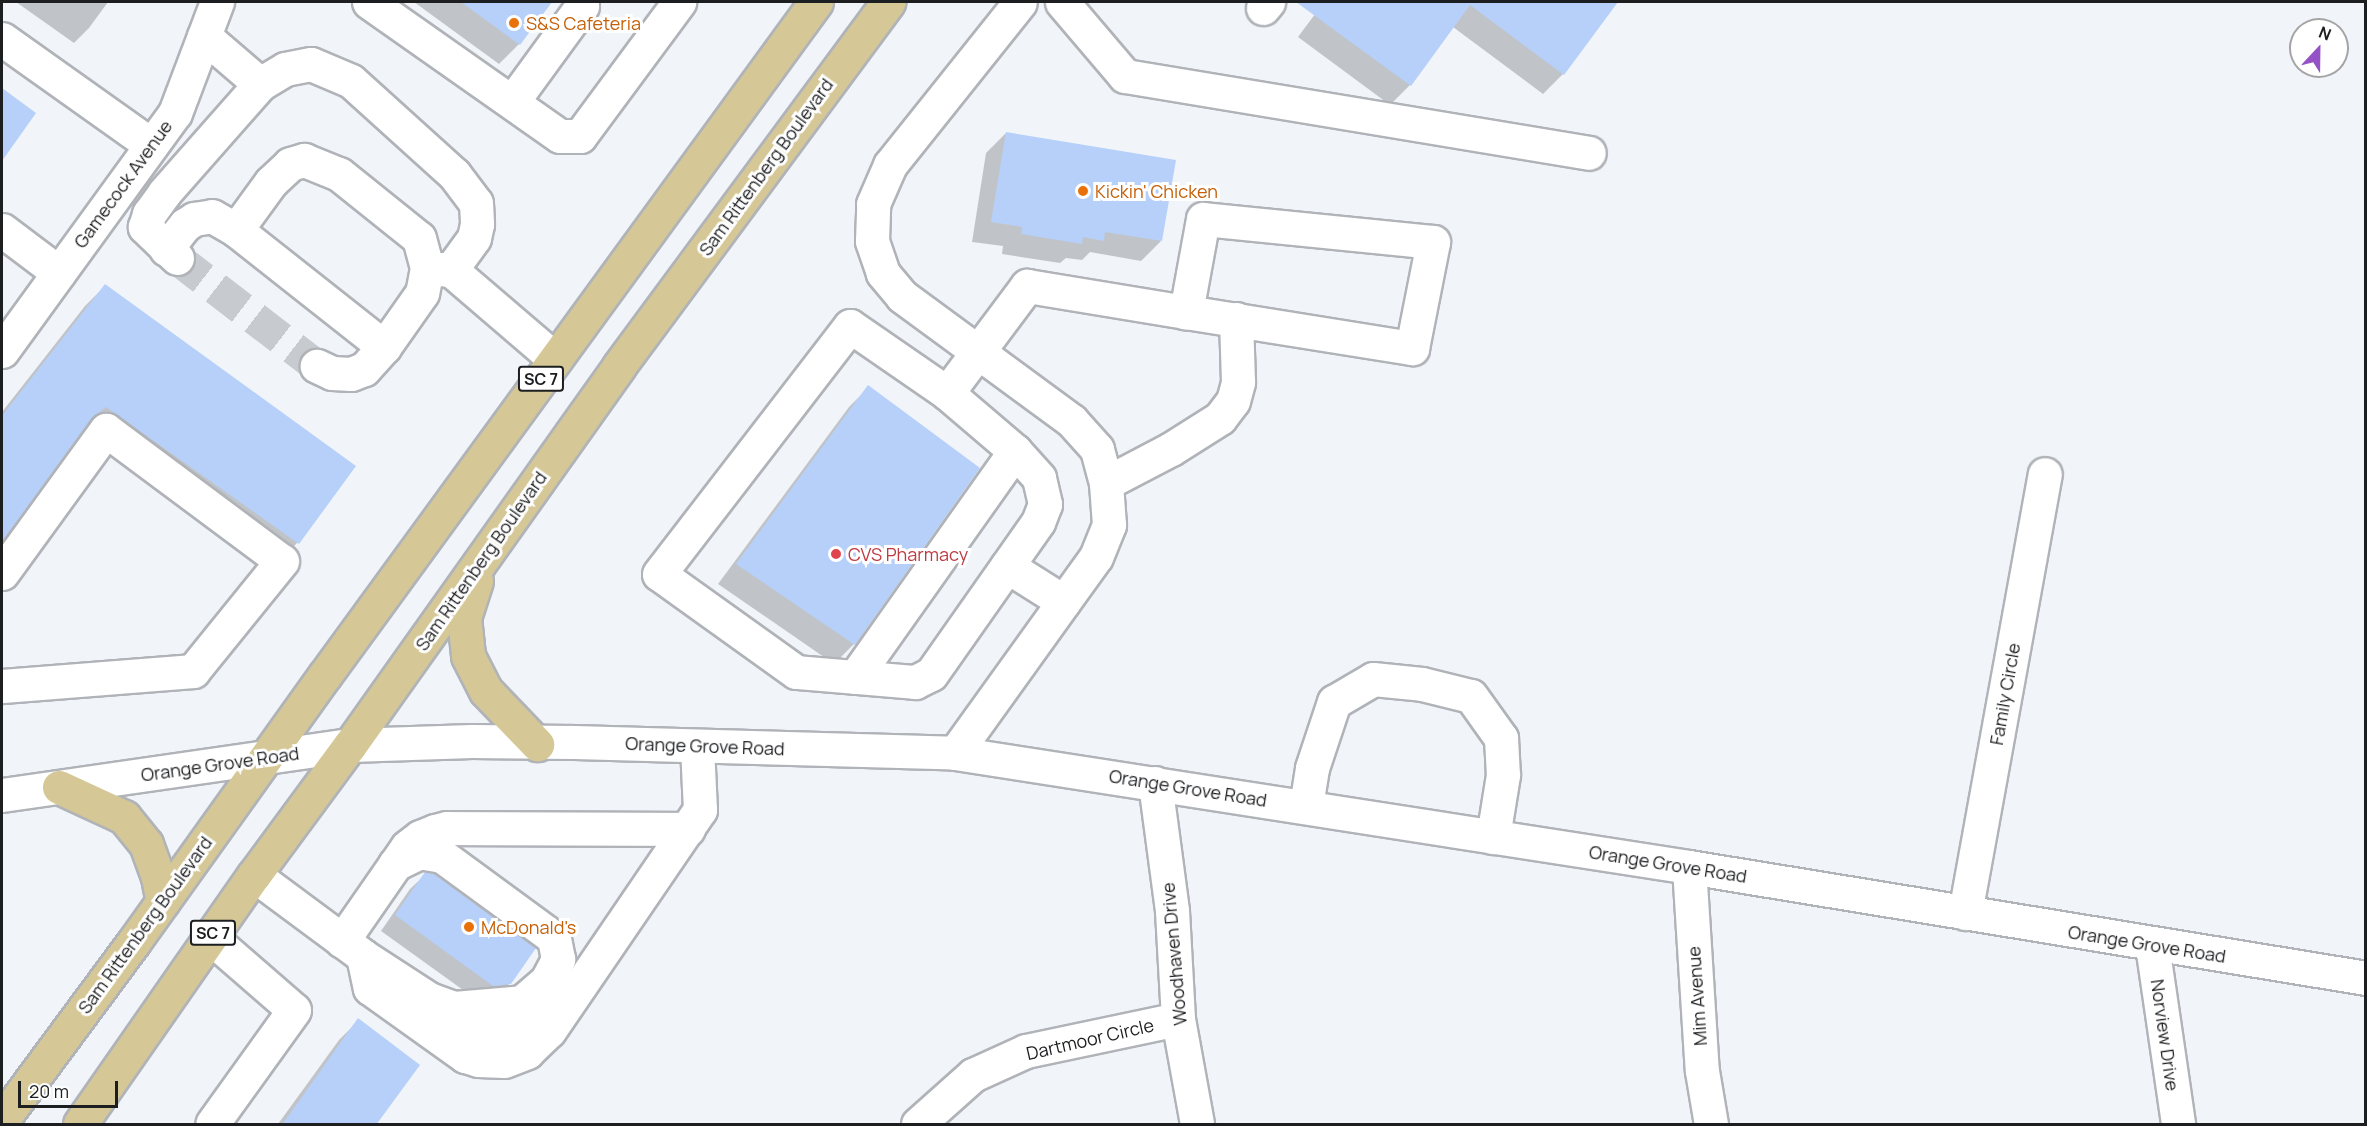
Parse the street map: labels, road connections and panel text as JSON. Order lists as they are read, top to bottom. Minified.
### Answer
{"streets":{"main road":["Sam Rittenberg Boulevard","SC 7"],"street":["Gamecock Avenue","Family Circle","Orange Grove Road","Woodhaven Drive","Mim Avenue","Norview Drive","Dartmoor Circle"]},"crossings":[["Sam Rittenberg Boulevard","Orange Grove Road"],["Family Circle","Orange Grove Road"],["Orange Grove Road","Woodhaven Drive"],["Orange Grove Road","Mim Avenue"],["Orange Grove Road","Norview Drive"],["Woodhaven Drive","Dartmoor Circle"]],"places":["S&S Cafeteria","Kickin' Chicken","CVS Pharmacy","McDonald's"],"scale_bar":"20 m","north":"top"}
